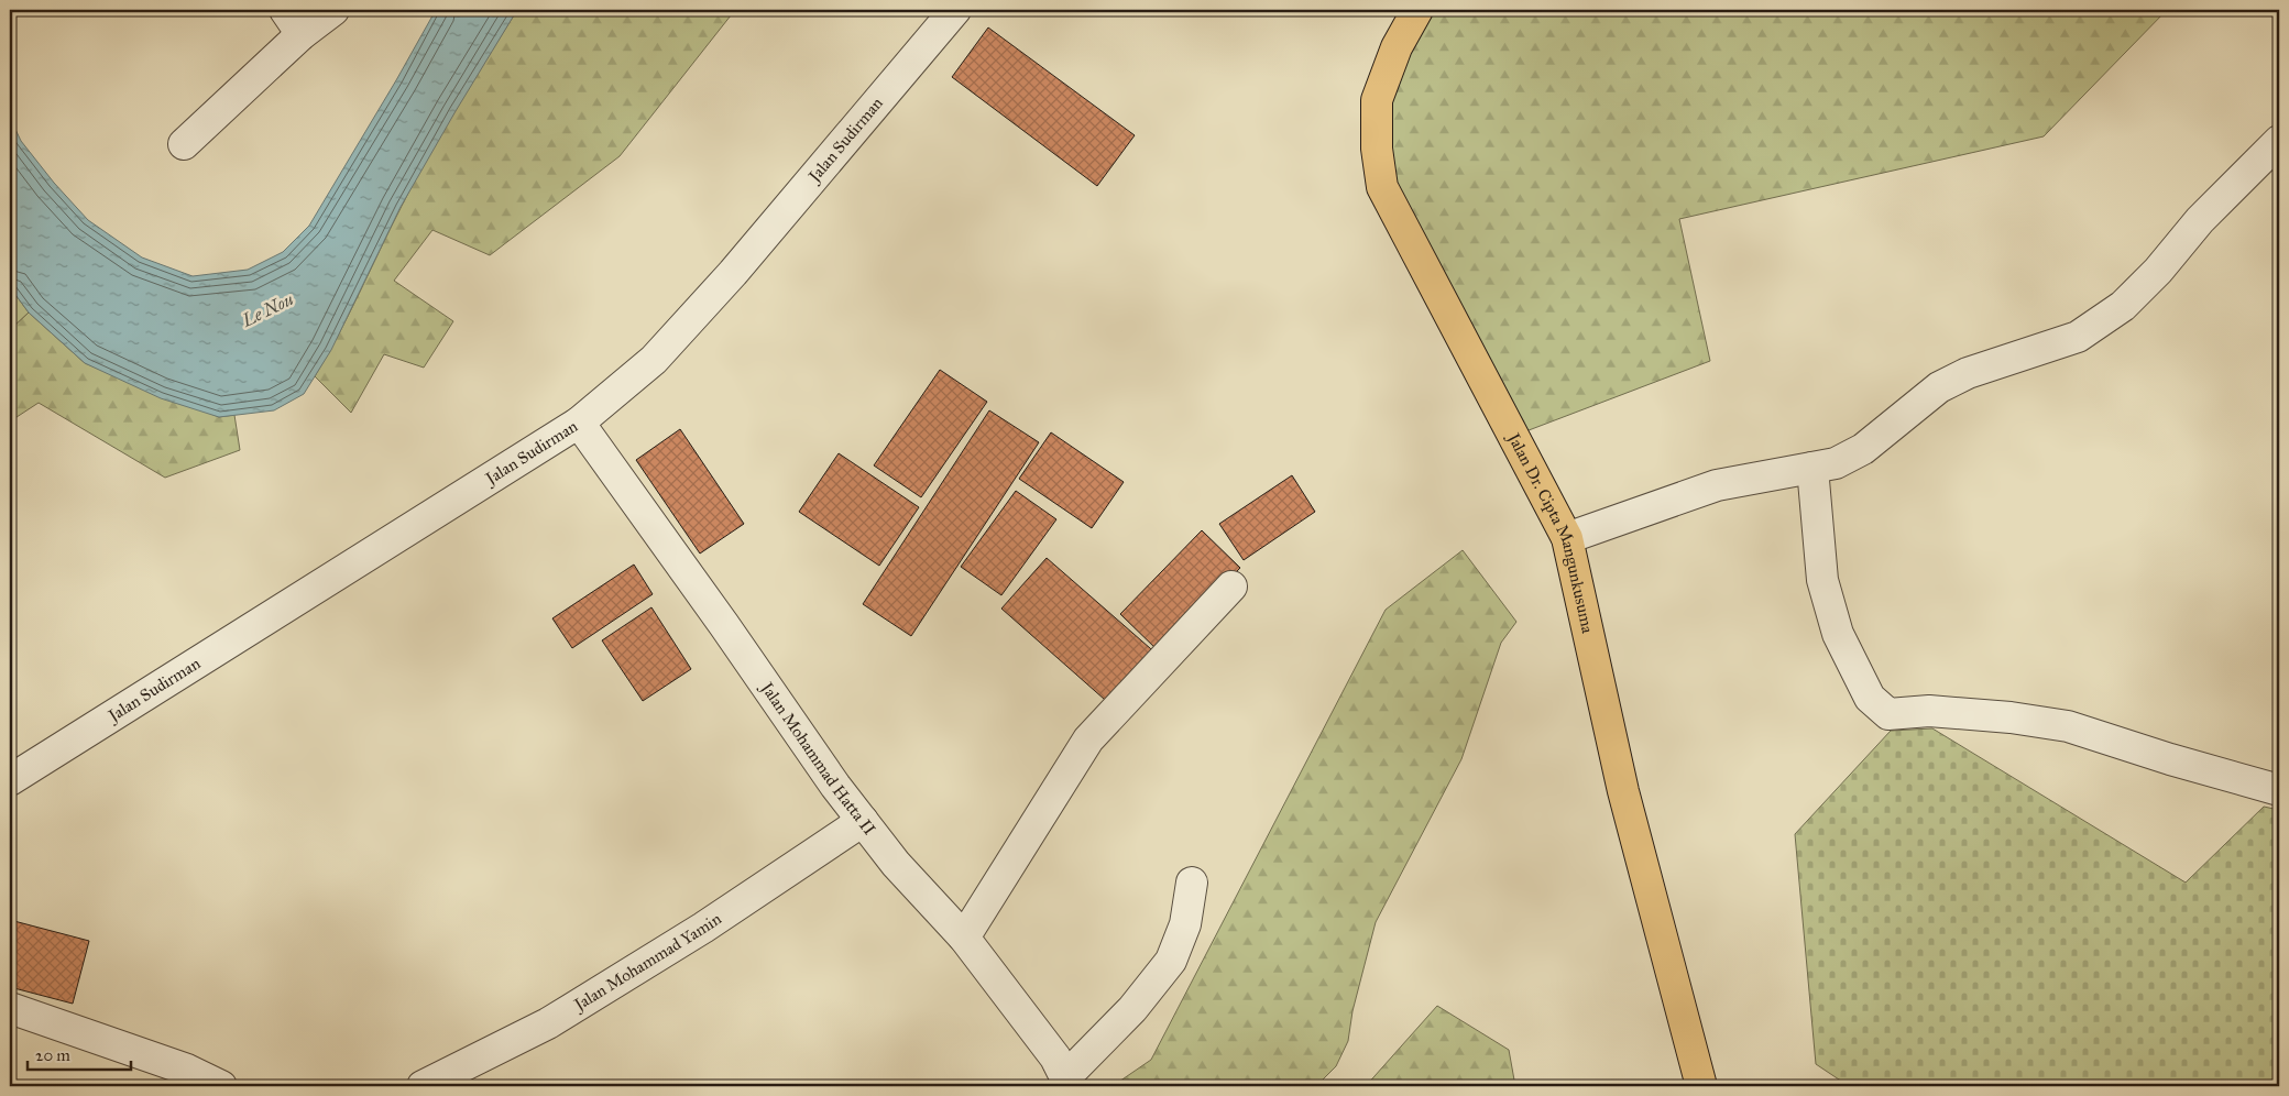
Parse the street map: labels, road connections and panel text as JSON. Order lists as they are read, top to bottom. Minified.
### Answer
{"streets":{"main road":["Jalan Dr. Cipta Mangunkusuma"],"street":["Jalan Sudirman","Jalan Mohammad Hatta II","Jalan Mohammad Yamin"]},"crossings":[["Jalan Sudirman","Jalan Mohammad Hatta II"],["Jalan Mohammad Hatta II","Jalan Mohammad Yamin"]],"water":["Le Nou"],"scale_bar":"20 m"}
